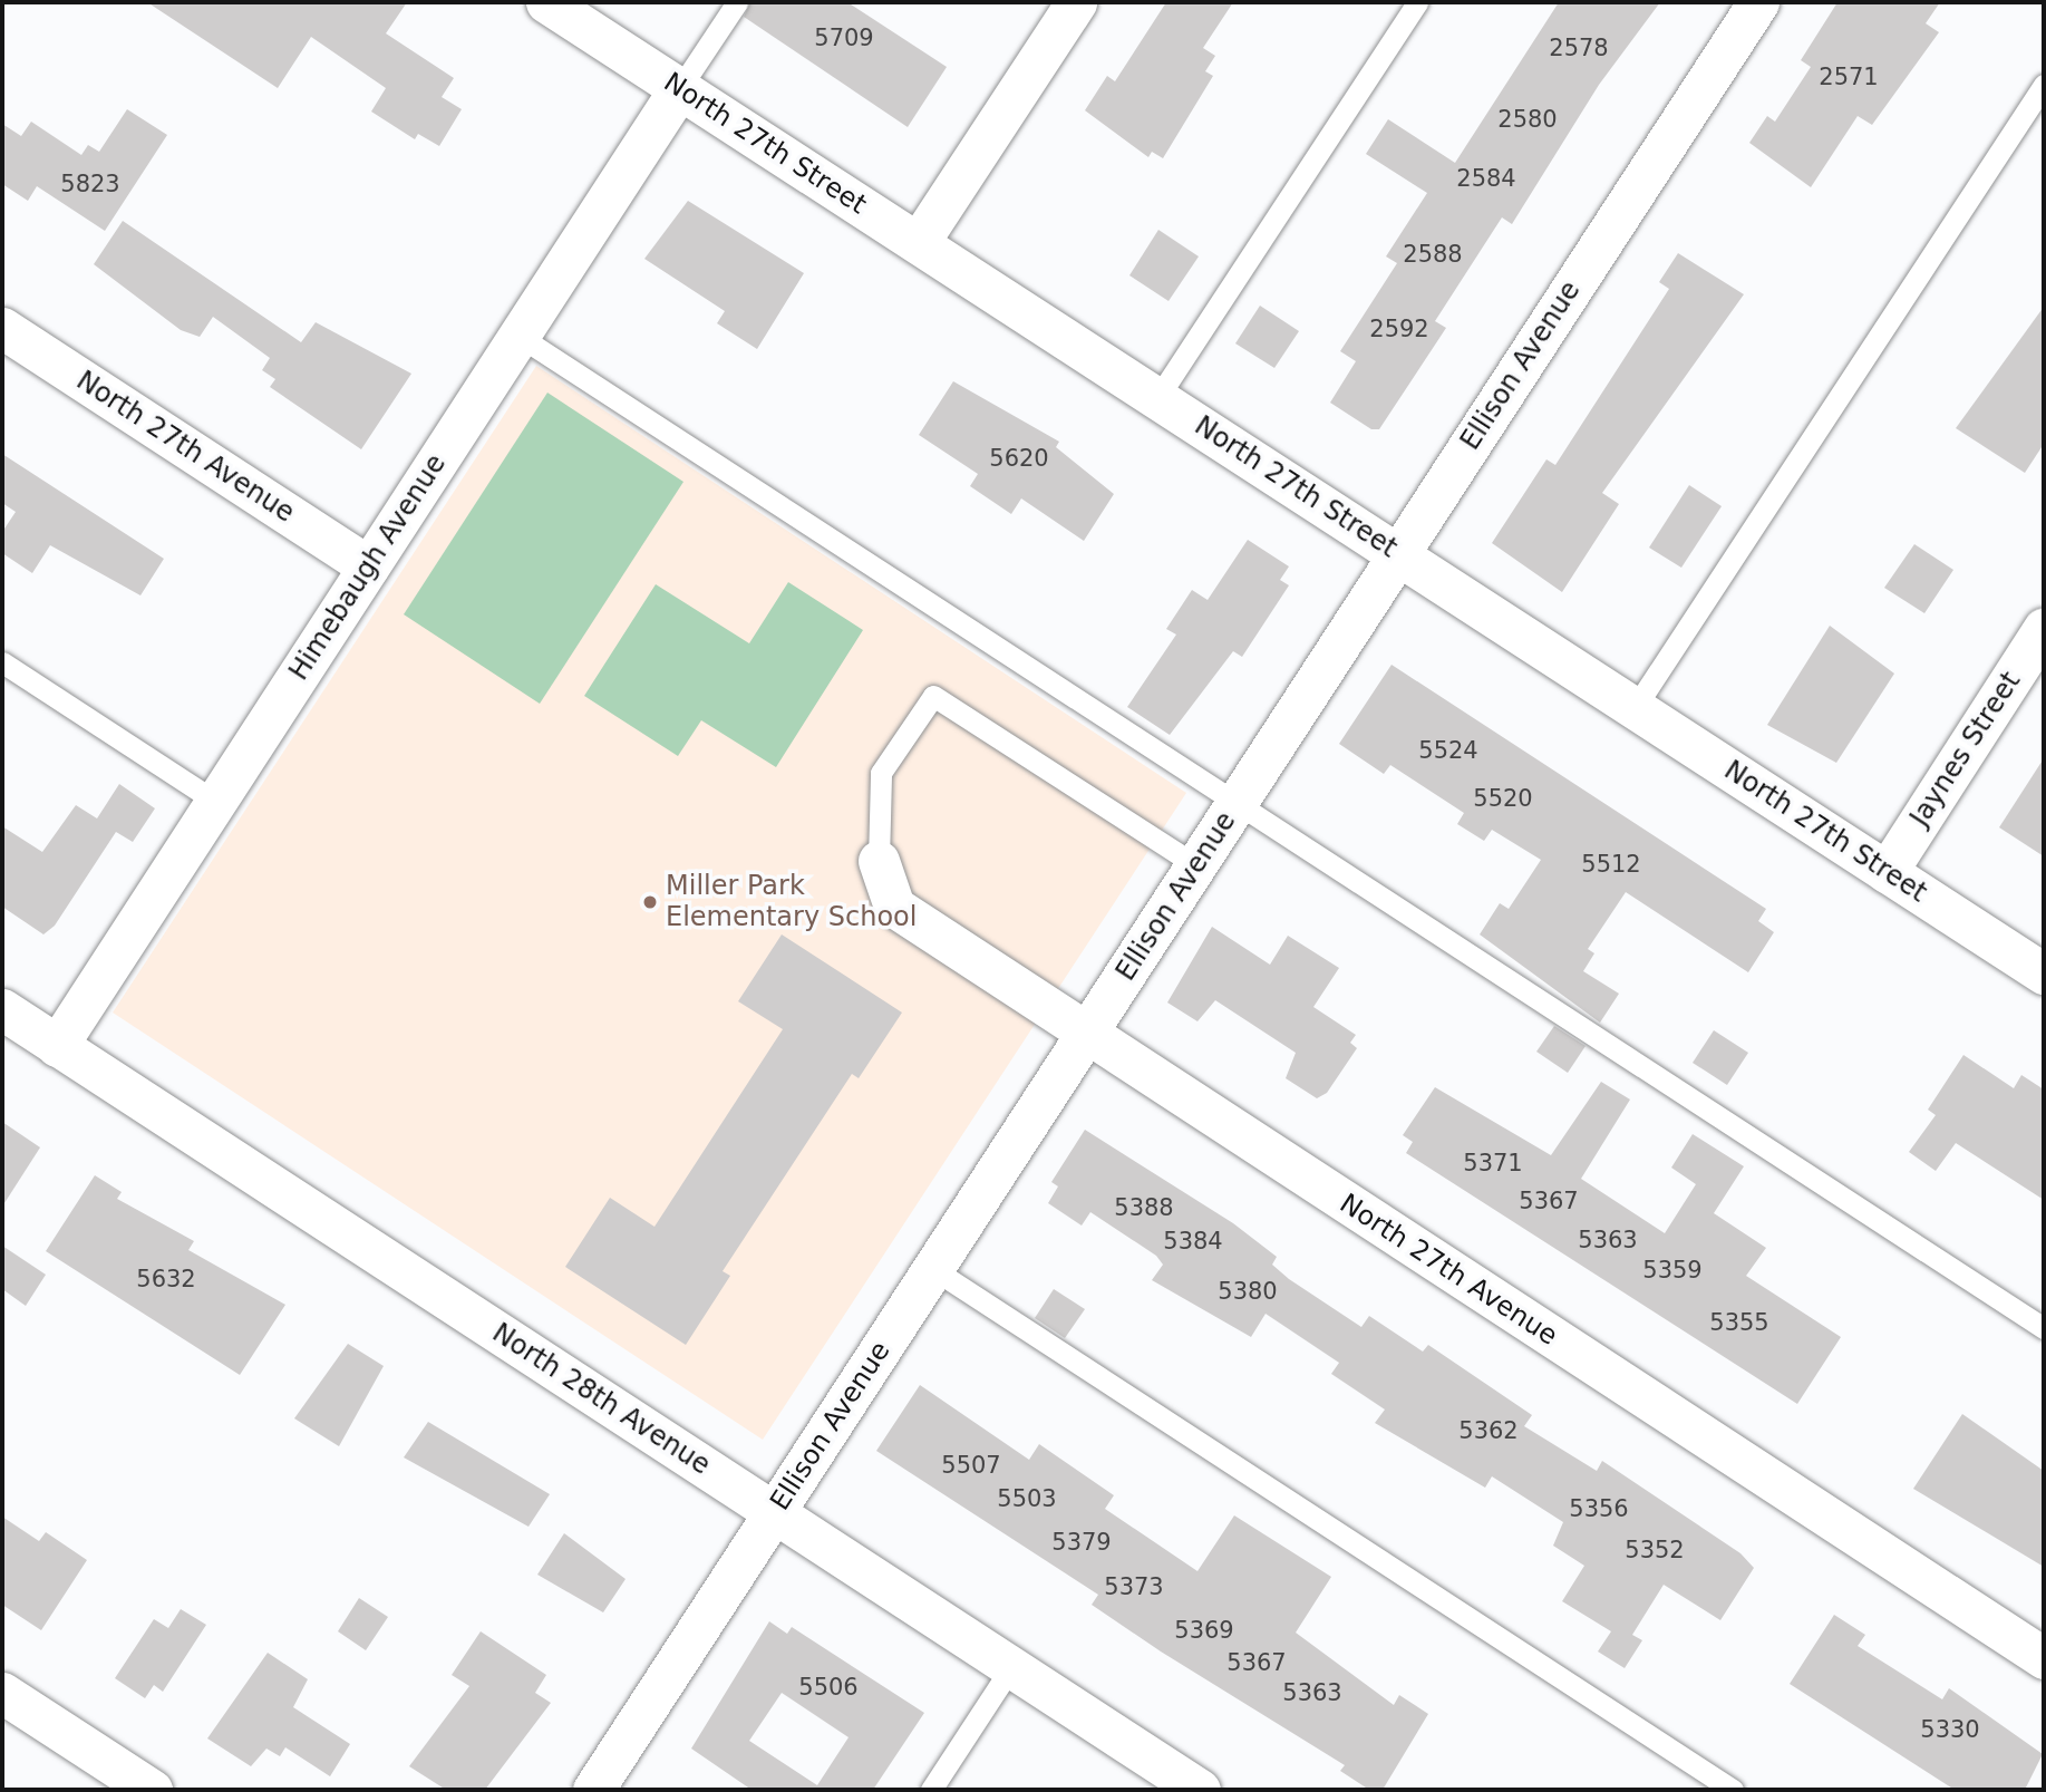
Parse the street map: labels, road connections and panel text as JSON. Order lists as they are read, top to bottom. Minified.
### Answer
{"streets":{"street":["North 27th Street","Ellison Avenue","North 27th Avenue","Himebaugh Avenue","Jaynes Street","North 28th Avenue"]},"crossings":[["North 27th Street","Ellison Avenue"],["North 27th Street","Himebaugh Avenue"],["North 27th Street","Jaynes Street"],["Ellison Avenue","North 27th Avenue"],["Ellison Avenue","North 28th Avenue"],["North 27th Avenue","Himebaugh Avenue"],["Himebaugh Avenue","North 28th Avenue"]],"places":["Miller Park Elementary School"],"house_numbers":["5709","2578","2571","2580","2584","5823","2588","2592","5620","5524","5520","5512","5371","5367","5388","5363","5384","5359","5632","5380","5355","5362","5507","5503","5356","5379","5352","5373","5369","5367","5506","5363","5330"]}
